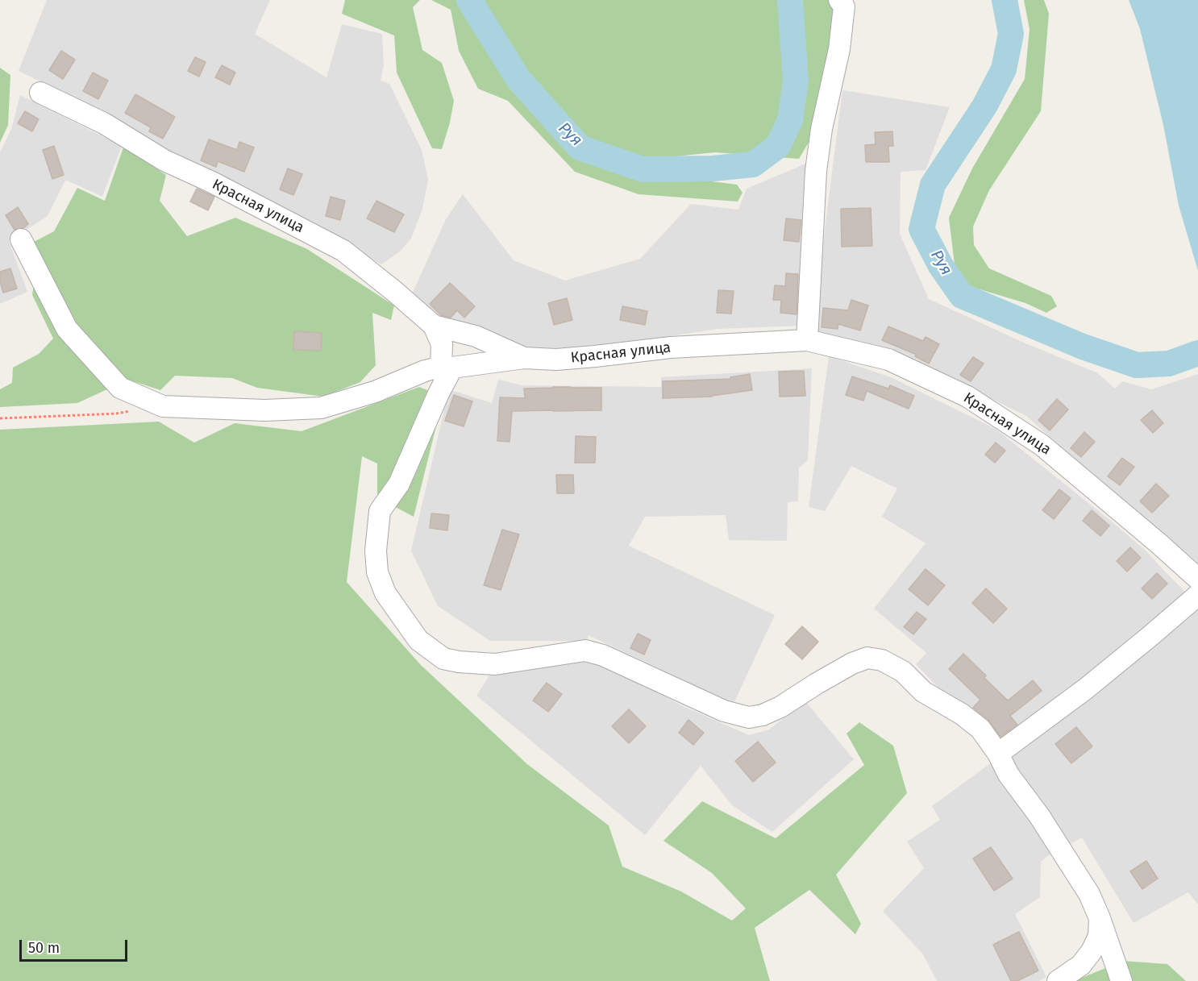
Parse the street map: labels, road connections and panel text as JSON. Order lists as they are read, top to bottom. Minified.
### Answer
{"streets":{"street":["Красная улица"]},"water":["Руя"],"scale_bar":"50 m"}
